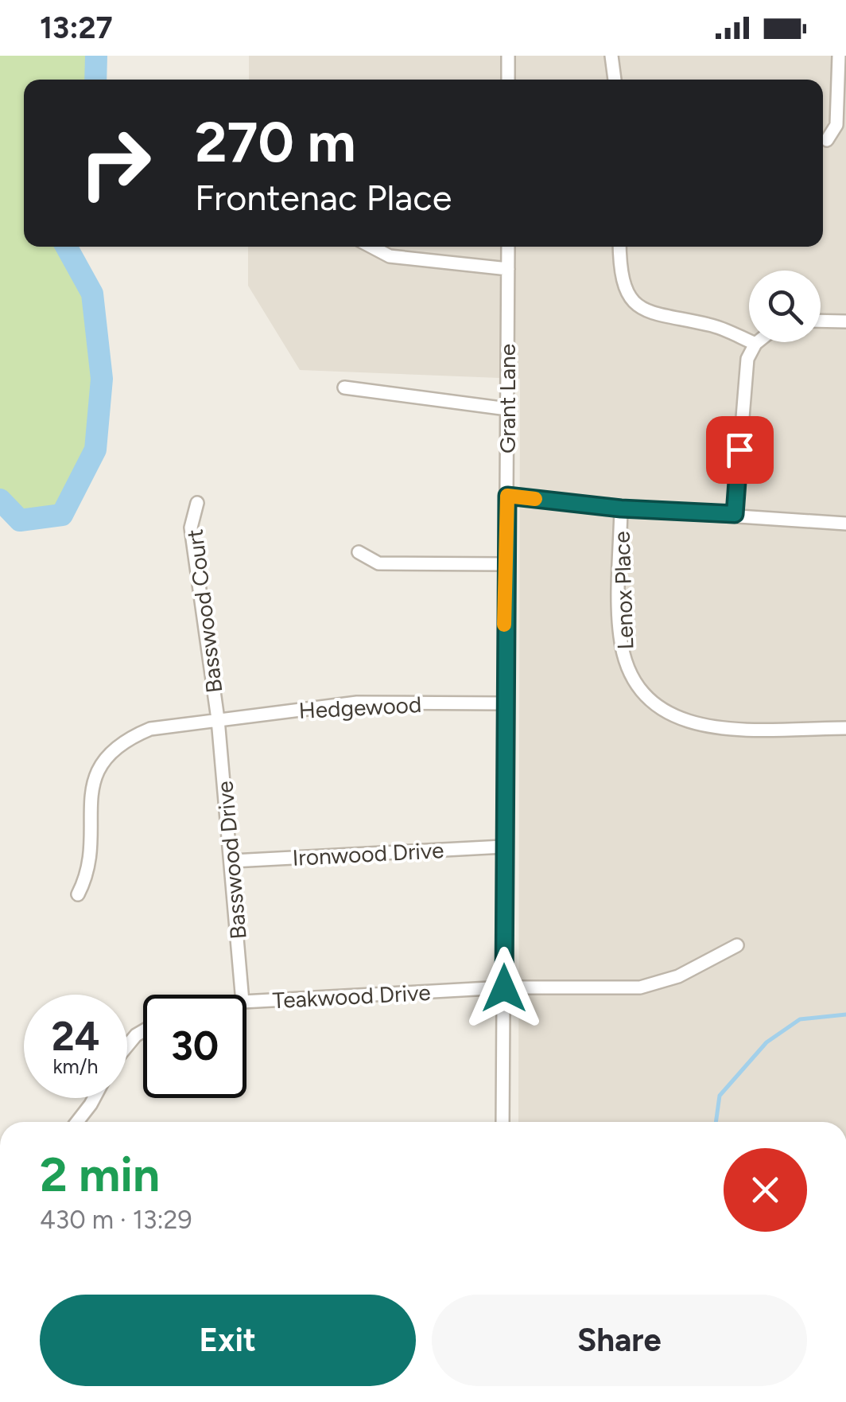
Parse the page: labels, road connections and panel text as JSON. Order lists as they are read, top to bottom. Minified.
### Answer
{"streets":{"street":["Grant Lane","Lenox Place","Basswood Court","Hedgewood","Ironwood Drive","Basswood Drive","Teakwood Drive"]},"crossings":[["Grant Lane","Hedgewood"],["Grant Lane","Ironwood Drive"],["Grant Lane","Teakwood Drive"],["Basswood Court","Hedgewood"],["Basswood Court","Basswood Drive"],["Hedgewood","Basswood Drive"],["Ironwood Drive","Basswood Drive"]],"page":{"status":"13:27","turn":["270 m","Frontenac Place"],"speed":"24 km/h","limit":"30","heading":["2 min","430 m · 13:29"],"buttons":["Exit","Share"]}}
